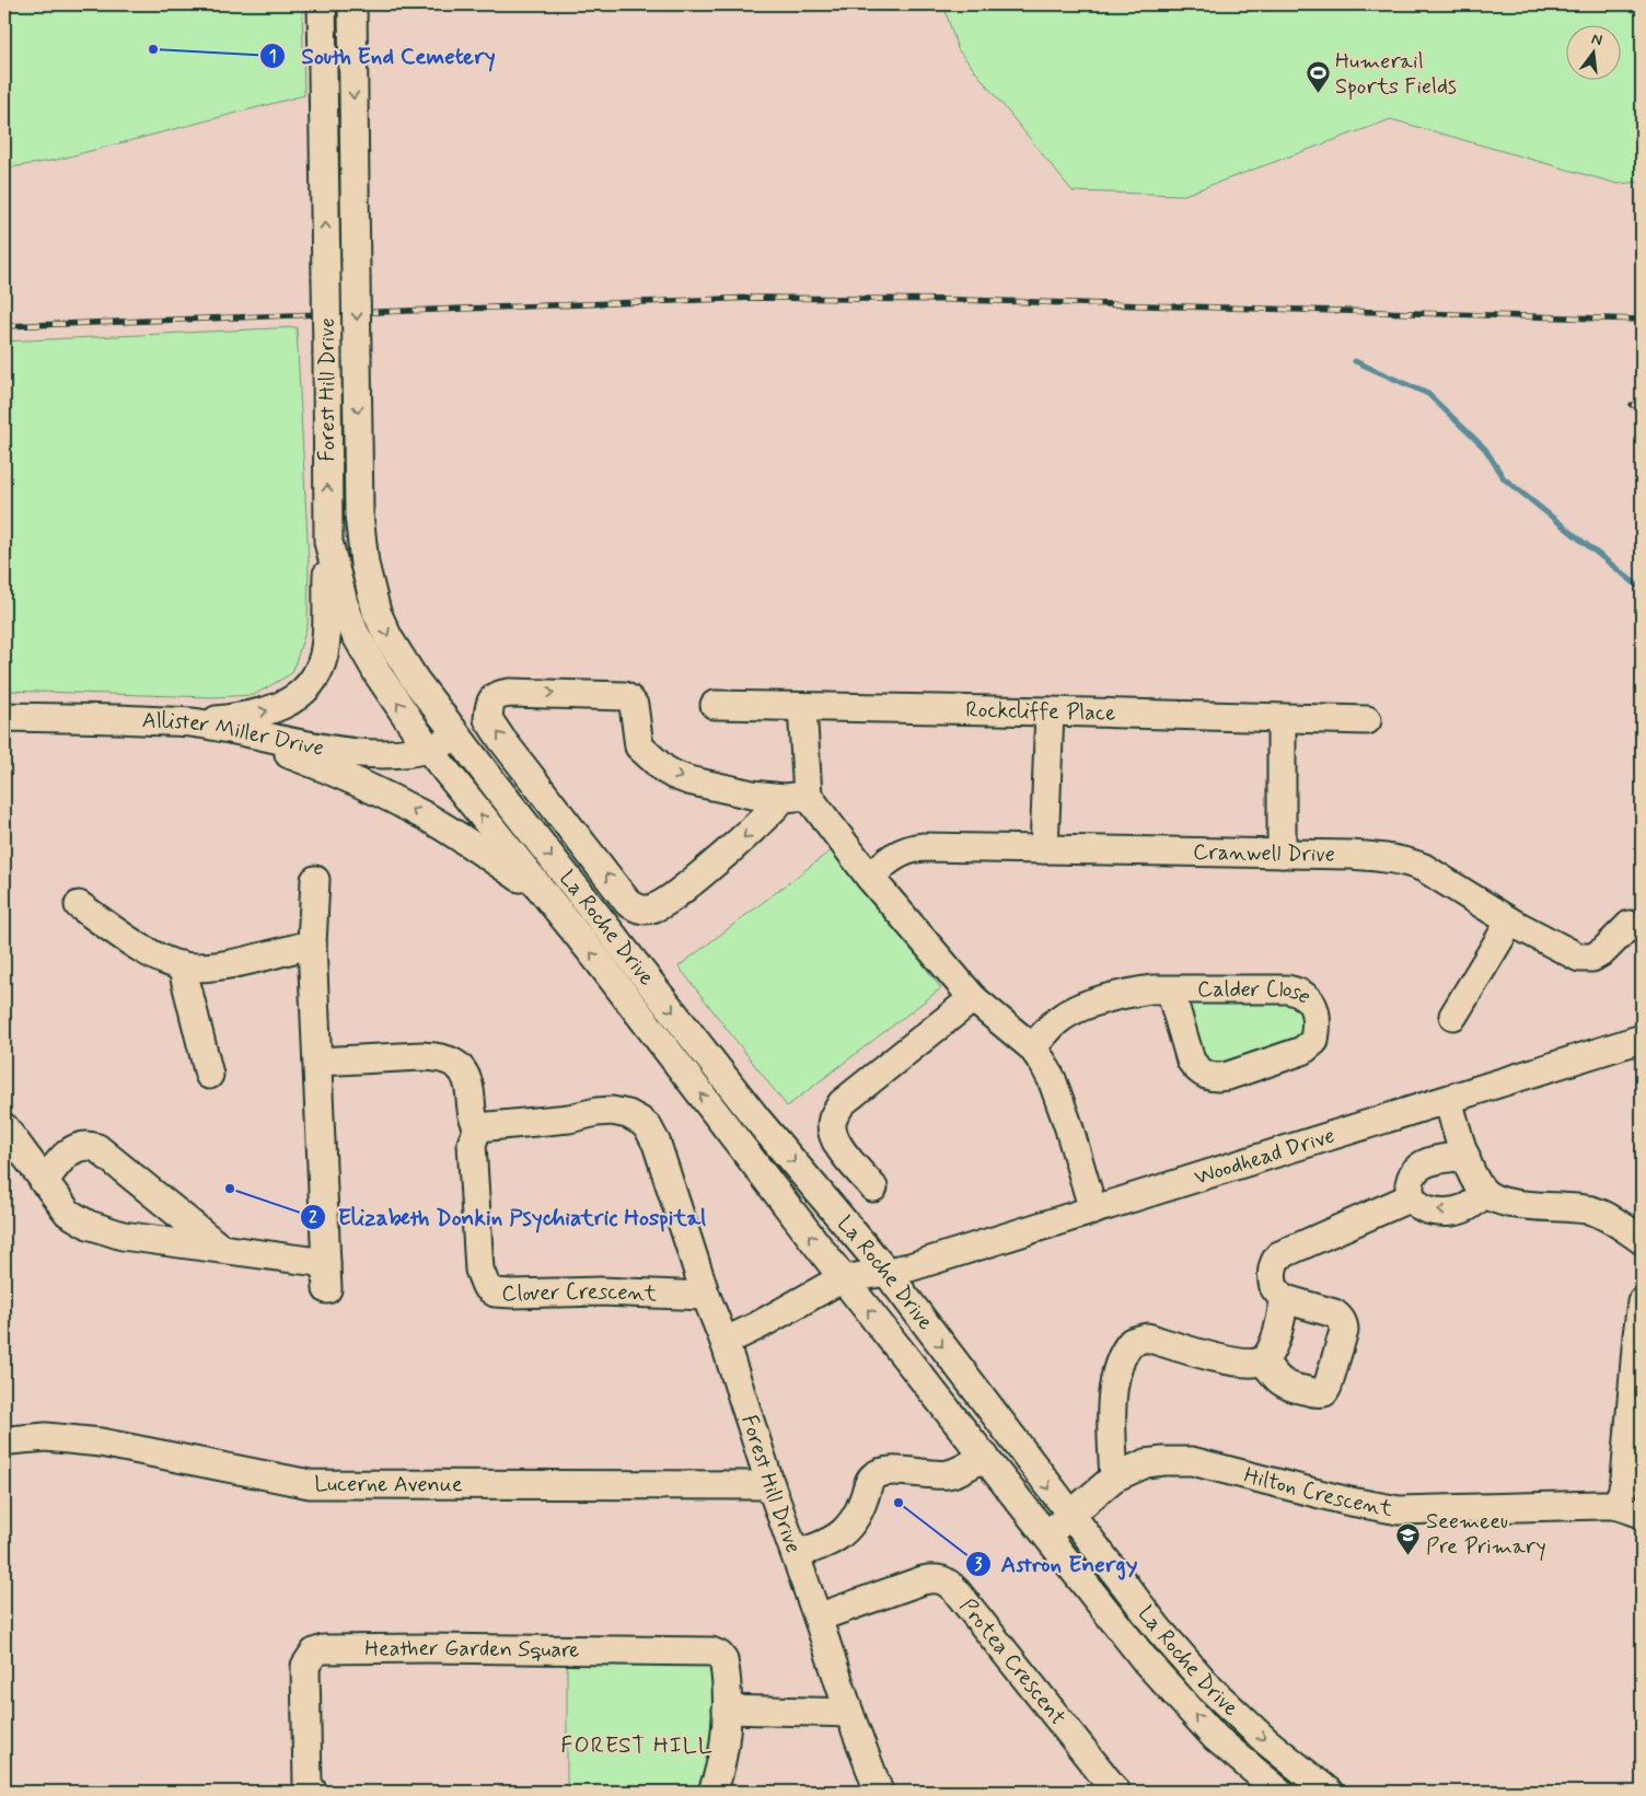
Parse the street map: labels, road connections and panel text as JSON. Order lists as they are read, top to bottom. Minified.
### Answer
{"streets":{"street":["Forest Hill Drive","Rockcliffe Place","Allister Miller Drive","Cranwell Drive","La Roche Drive","Calder Close","Woodhead Drive","Clover Crescent","Lucerne Avenue","Hilton Crescent","Heather Garden Square","Protea Crescent"]},"crossings":[["Forest Hill Drive","Allister Miller Drive"],["Forest Hill Drive","La Roche Drive"],["Forest Hill Drive","Lucerne Avenue"],["Forest Hill Drive","Protea Crescent"],["Allister Miller Drive","La Roche Drive"],["La Roche Drive","Woodhead Drive"],["La Roche Drive","Hilton Crescent"]],"districts":["FOREST HILL"],"places":{"other":["South End Cemetery","Elizabeth Donkin Psychiatric Hospital","Astron Energy"],"sports":["Humerail Sports Fields"],"school or university":["Seemeeu Pre Primary"]},"north":"top"}
